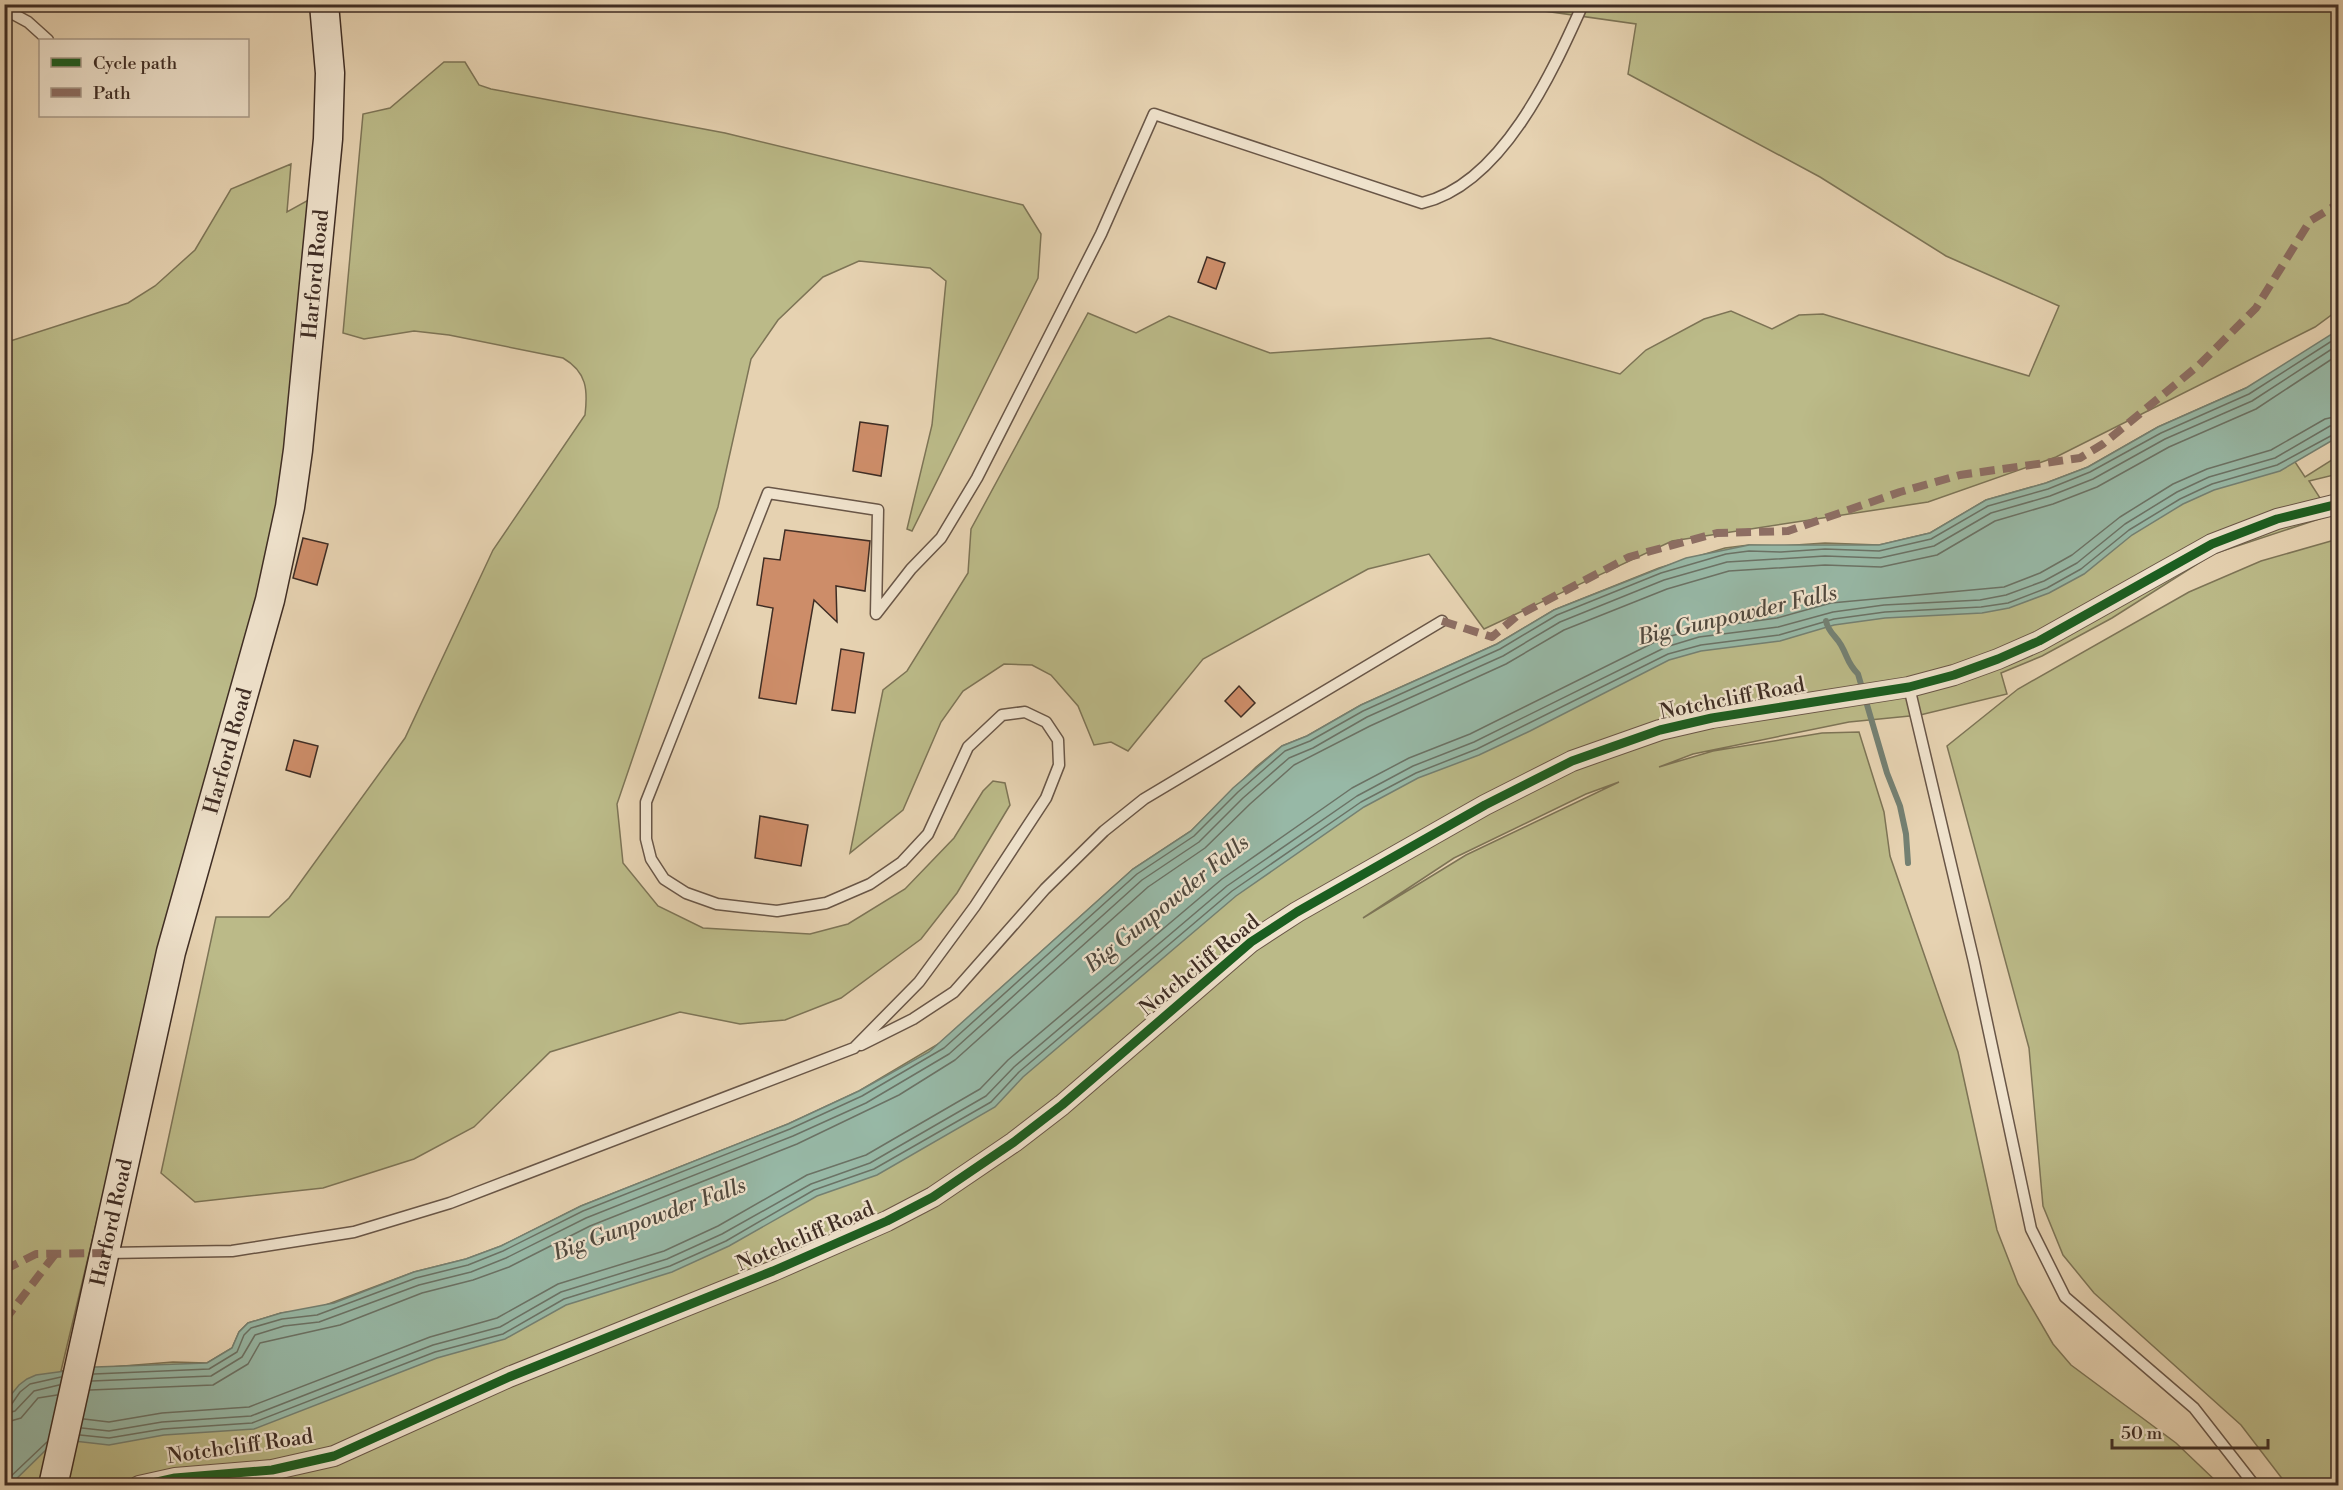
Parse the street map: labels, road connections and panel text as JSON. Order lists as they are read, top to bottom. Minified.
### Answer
{"streets":{"main road":["Harford Road"],"street":["Notchcliff Road"]},"water":["Big Gunpowder Falls"],"legend":["Cycle path","Path"],"scale_bar":"50 m"}
